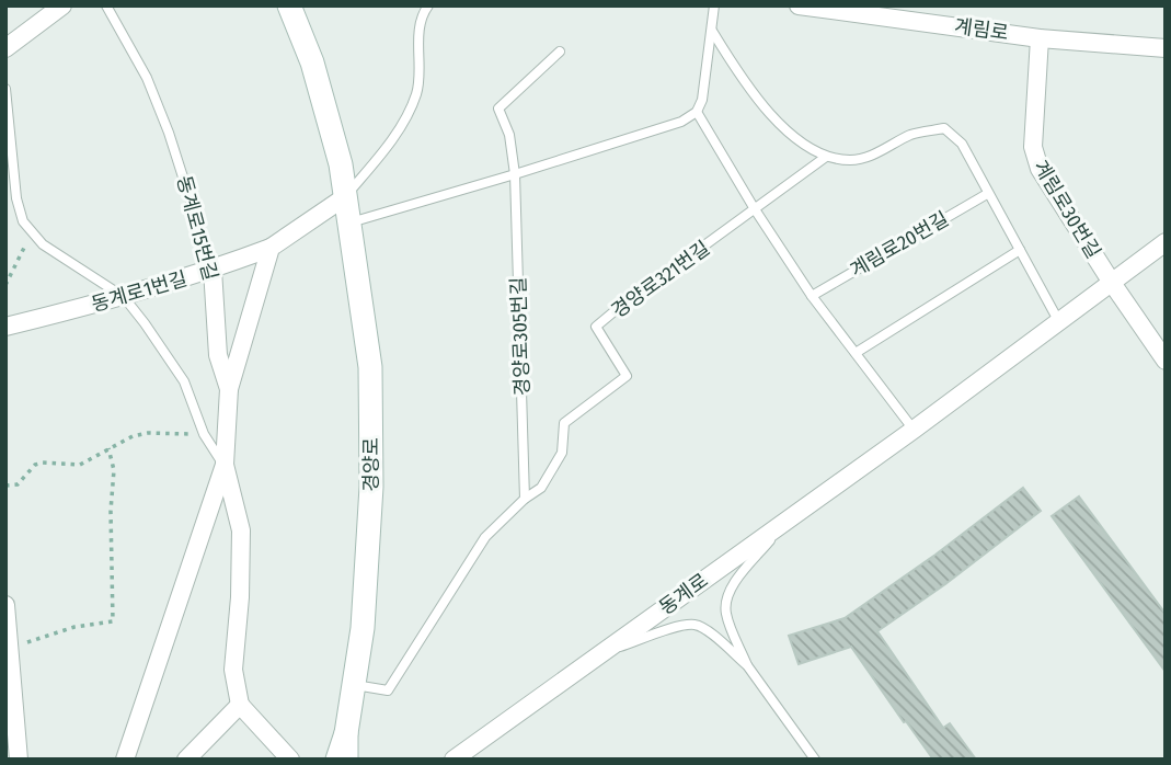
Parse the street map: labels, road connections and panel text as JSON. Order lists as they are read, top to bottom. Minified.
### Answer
{"streets":{"street":["계림로","계림로30번길","동계로15번길","동계로1번길","경양로","동계로"],"lane":["계림로20번길","경양로321번길","경양로305번길"]},"crossings":[["계림로","계림로30번길"],["계림로30번길","동계로"],["동계로15번길","동계로1번길"],["경양로321번길","경양로305번길"],["경양로321번길","경양로"],["동계로1번길","경양로"]]}
